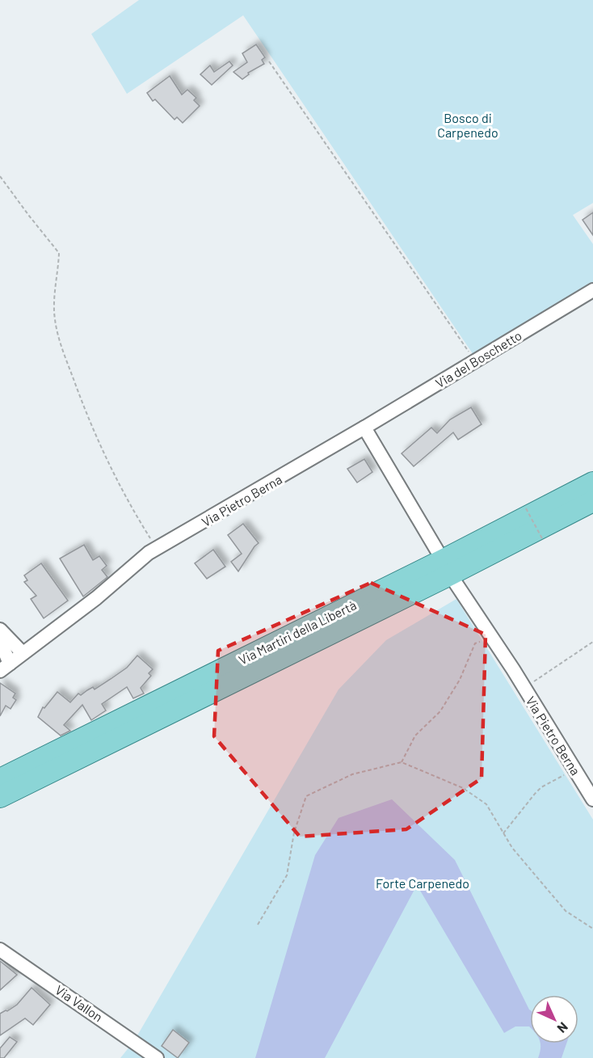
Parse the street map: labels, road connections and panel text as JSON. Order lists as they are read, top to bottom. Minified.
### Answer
{"streets":{"main road":["Via Martiri della Libertà"],"street":["Via del Boschetto","Via Pietro Berna","Via Vallon"]},"crossings":[["Via del Boschetto","Via Pietro Berna"],["Via Pietro Berna","Via Martiri della Libertà"]],"parks":["Bosco di Carpenedo","Forte Carpenedo"],"north":"bottom right"}
